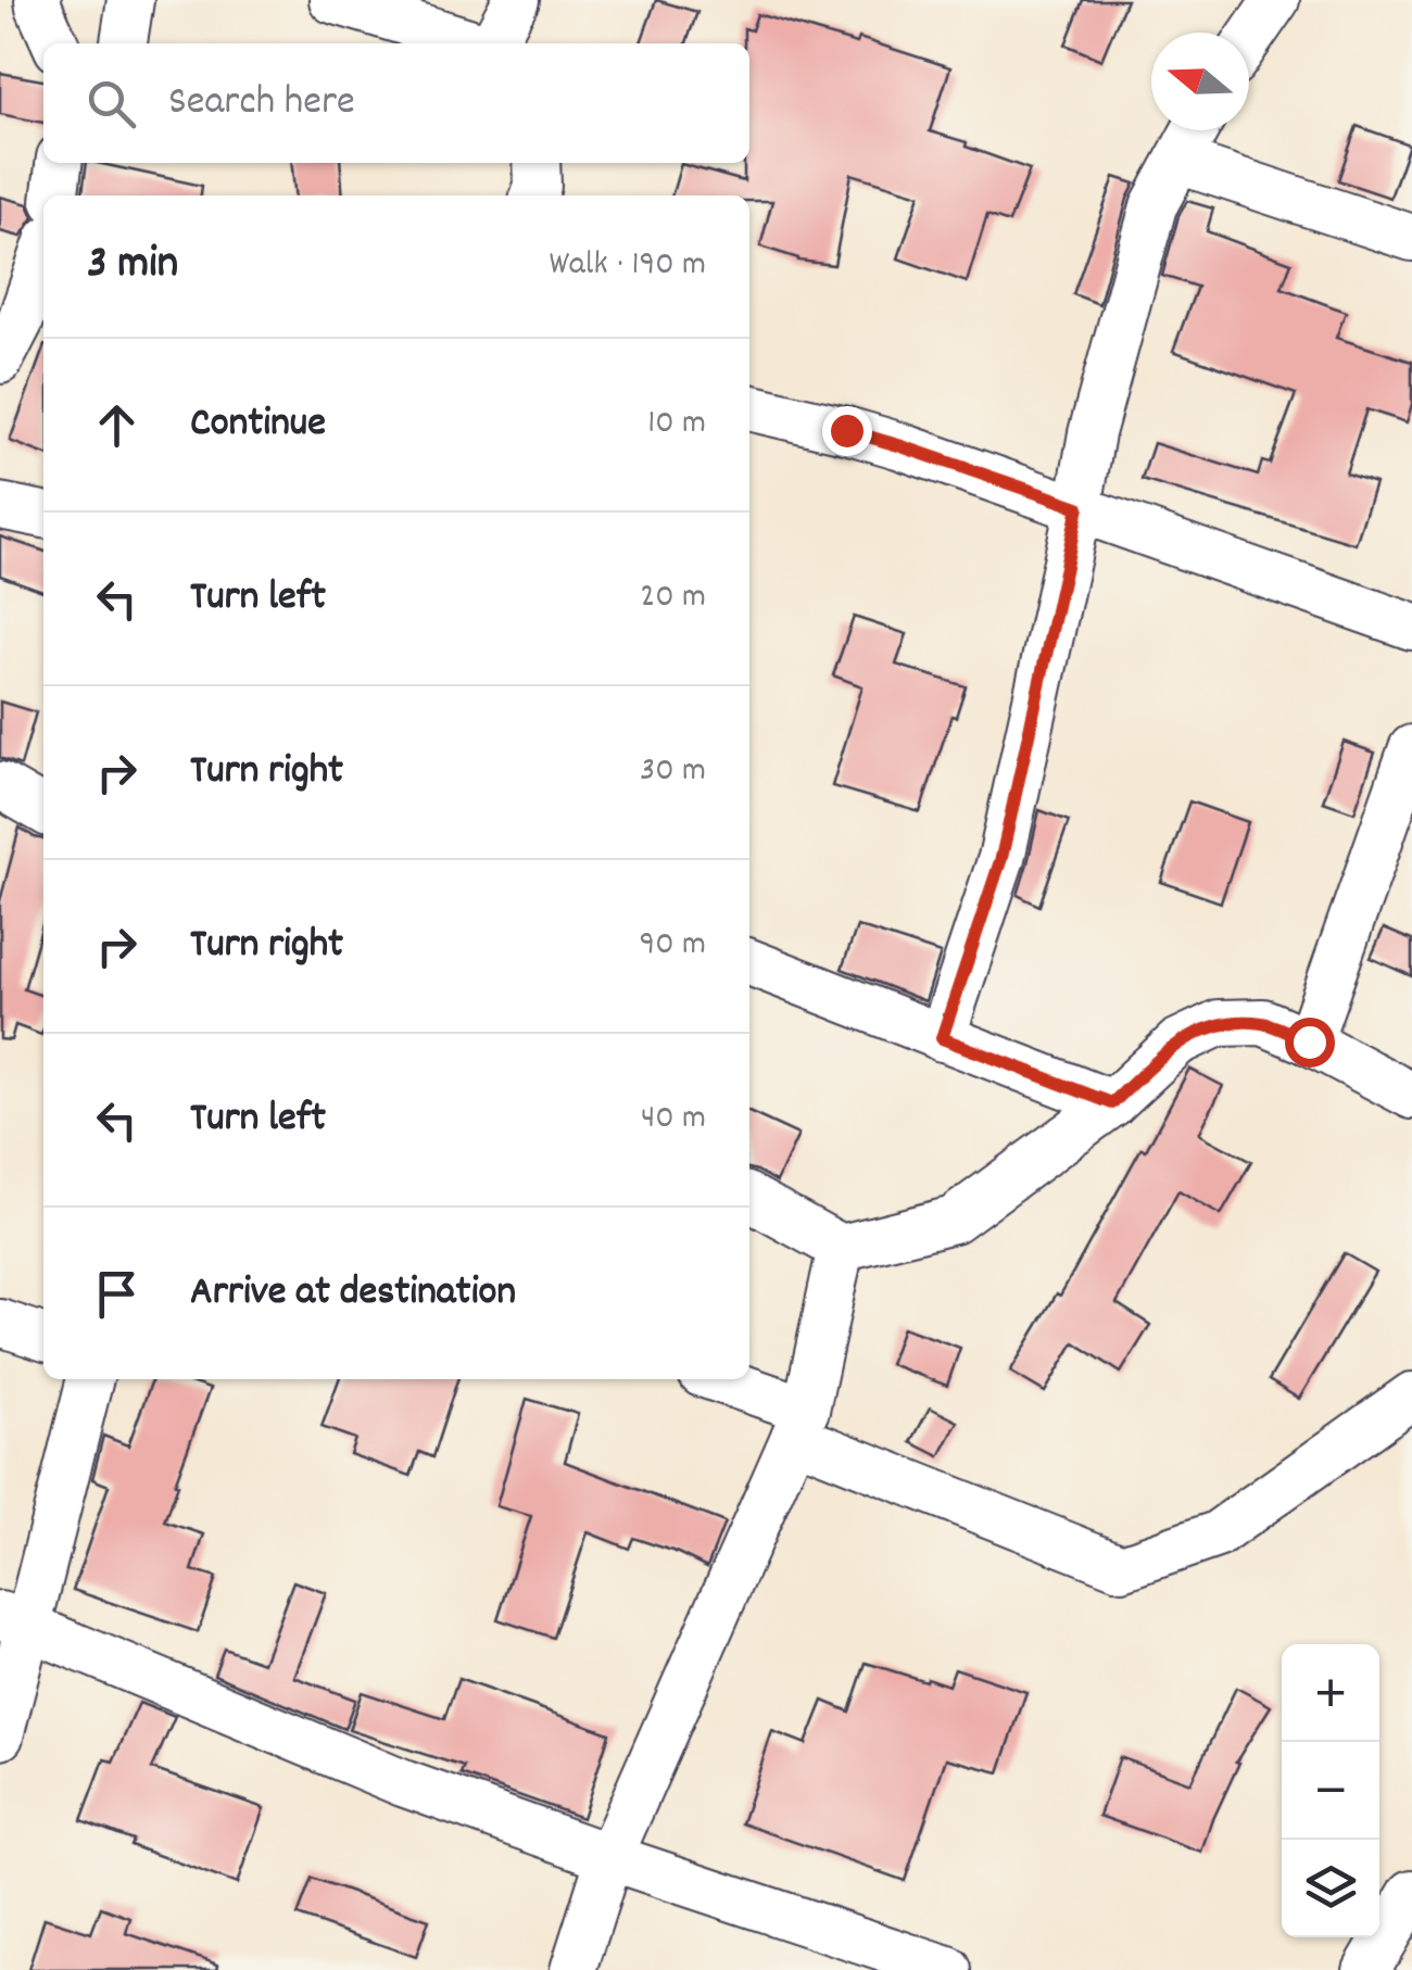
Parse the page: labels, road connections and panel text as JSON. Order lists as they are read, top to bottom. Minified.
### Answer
{"north":"left","page":{"search":"Search here","heading":["3 min","Walk · 190 m"],"list":[["Continue","10 m"],["Turn left","20 m"],["Turn right","30 m"],["Turn right","90 m"],["Turn left","40 m"],"Arrive at destination"],"map_buttons":["+","−"]}}
